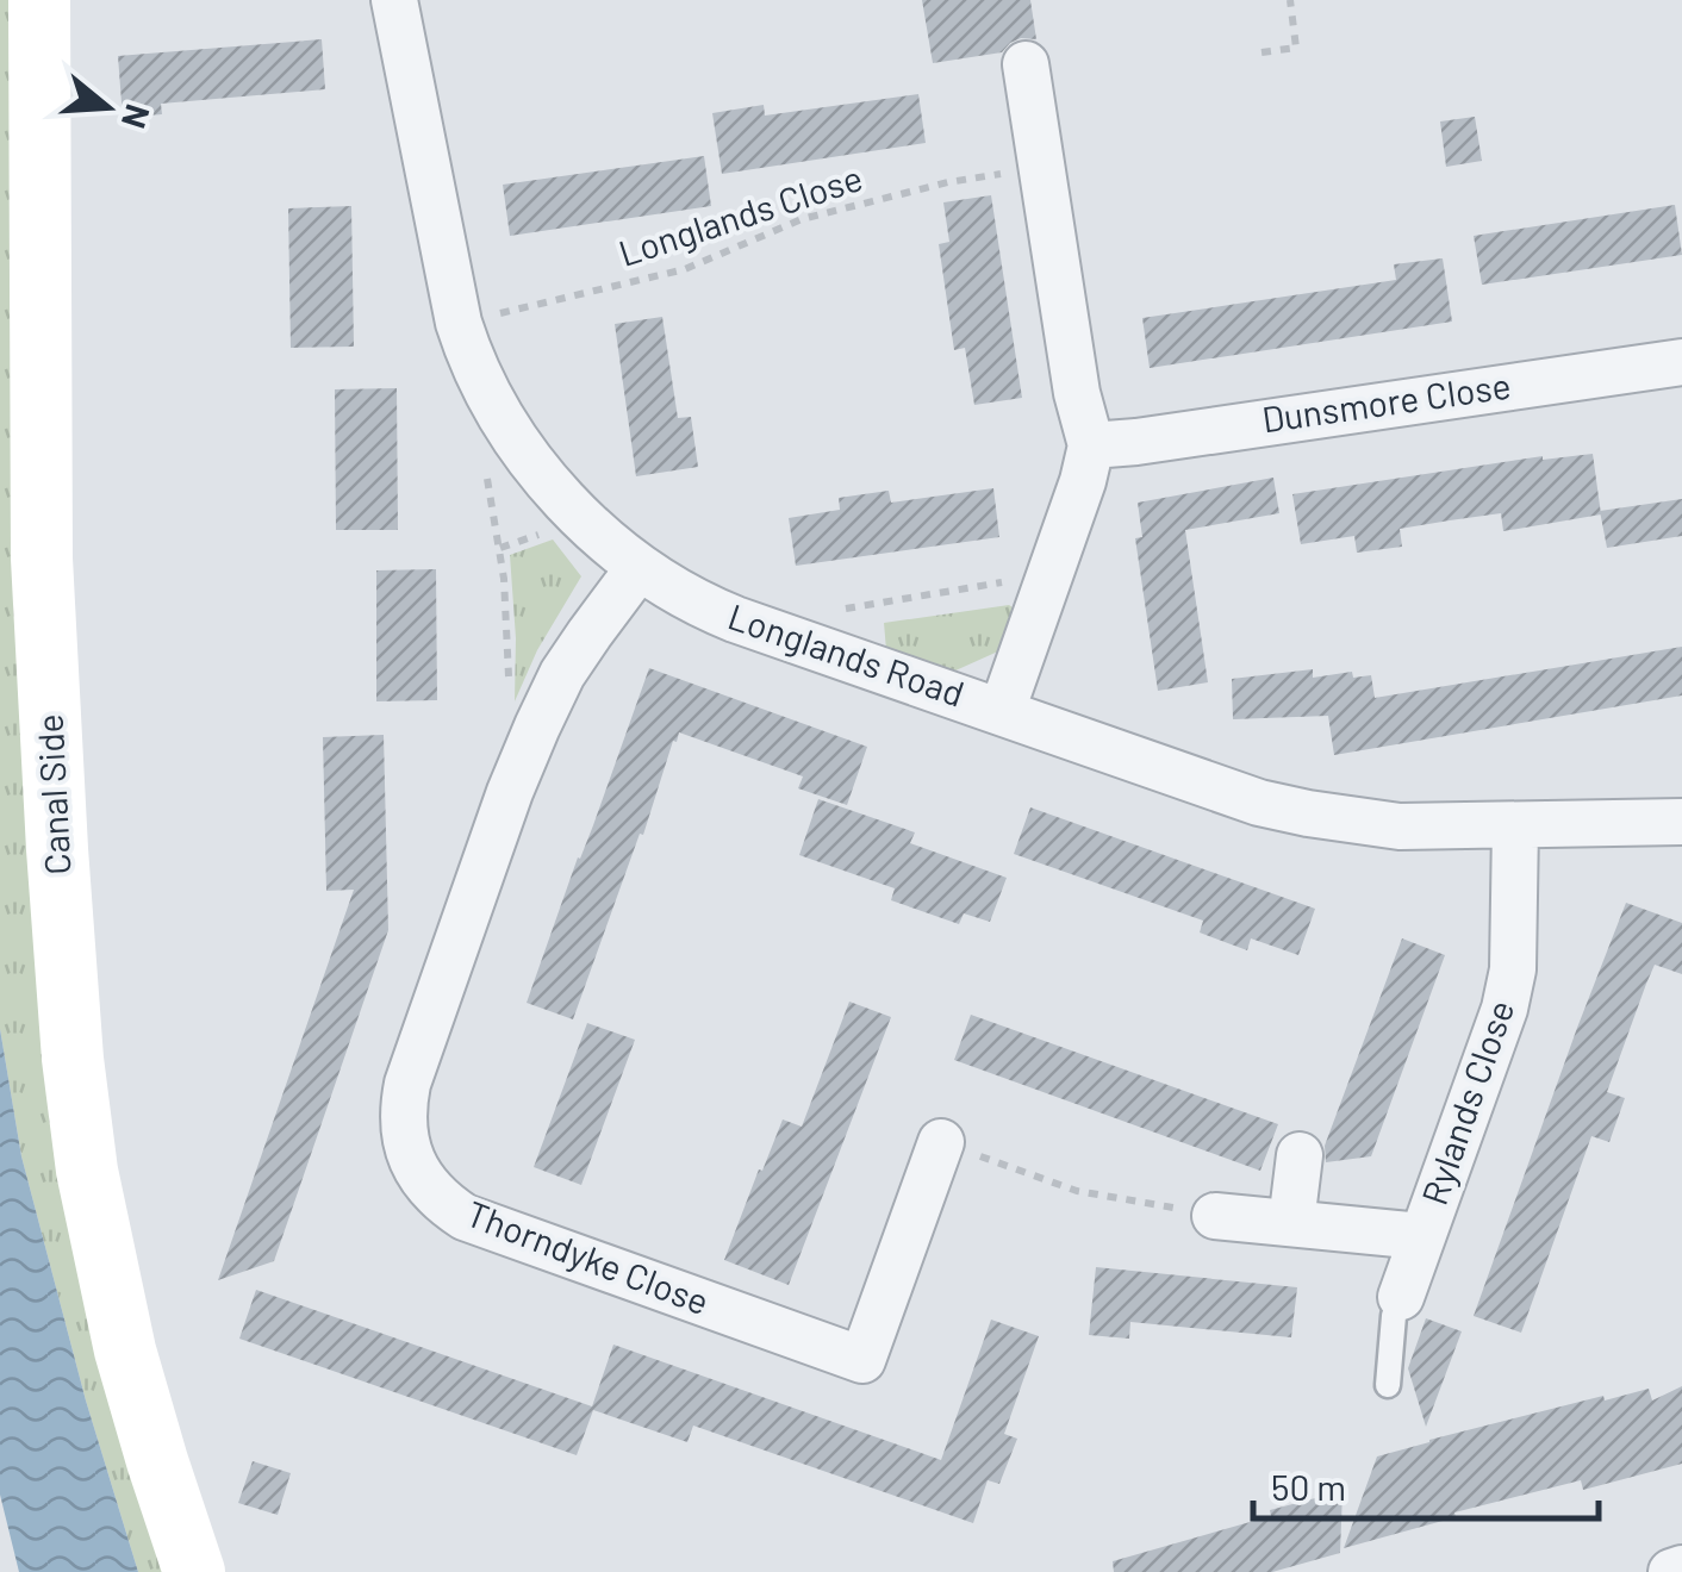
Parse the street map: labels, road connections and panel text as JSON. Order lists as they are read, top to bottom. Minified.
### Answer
{"streets":{"street":["Dunsmore Close","Longlands Road","Canal Side","Rylands Close","Thorndyke Close"],"path":["Longlands Close"]},"crossings":[["Longlands Close","Longlands Road"],["Longlands Road","Rylands Close"],["Longlands Road","Thorndyke Close"]],"scale_bar":"50 m","north":"right"}
